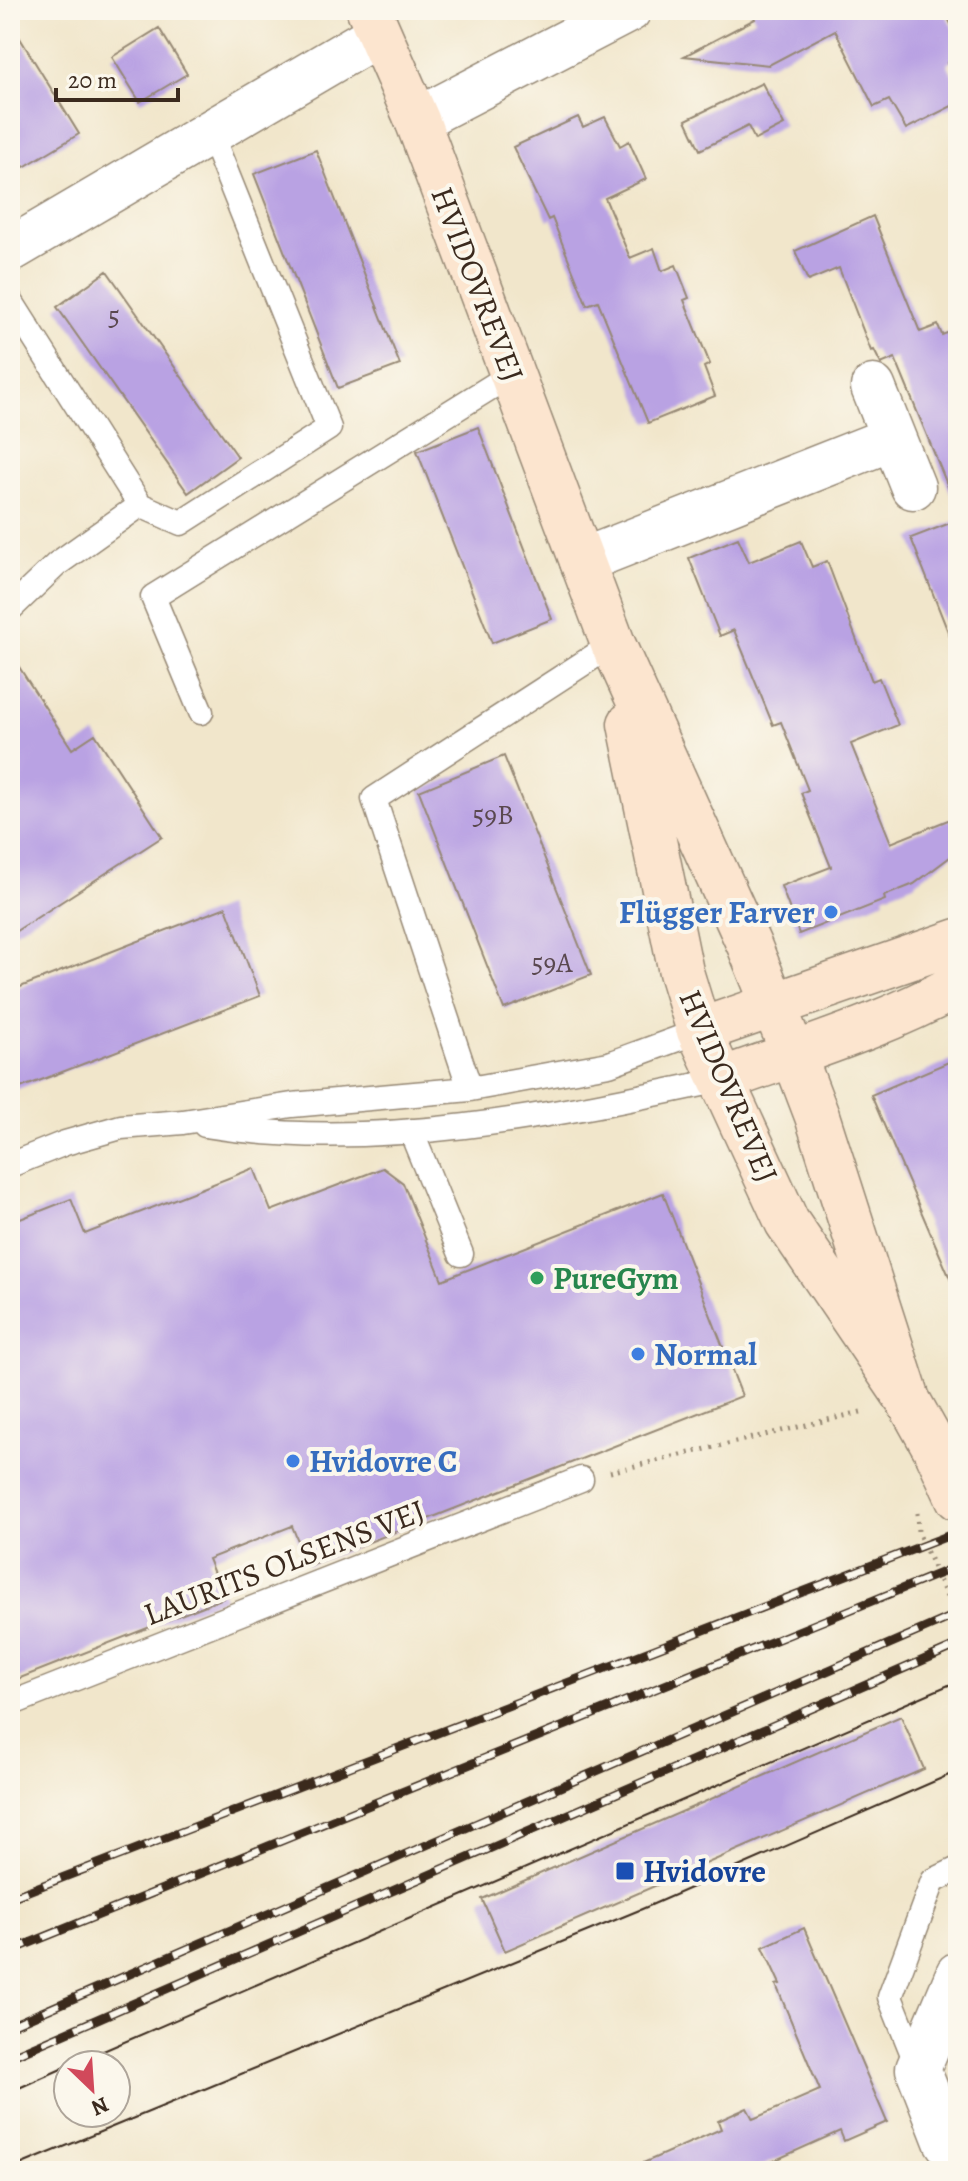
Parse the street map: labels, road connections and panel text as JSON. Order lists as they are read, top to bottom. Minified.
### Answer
{"streets":{"street":["HVIDOVREVEJ"],"lane":["LAURITS OLSENS VEJ"]},"places":{"other":["Flügger Farver","PureGym","Normal","Hvidovre C"],"transit":["Hvidovre"]},"house_numbers":["5","59B","59A"],"scale_bar":"20 m","north":"bottom right"}
